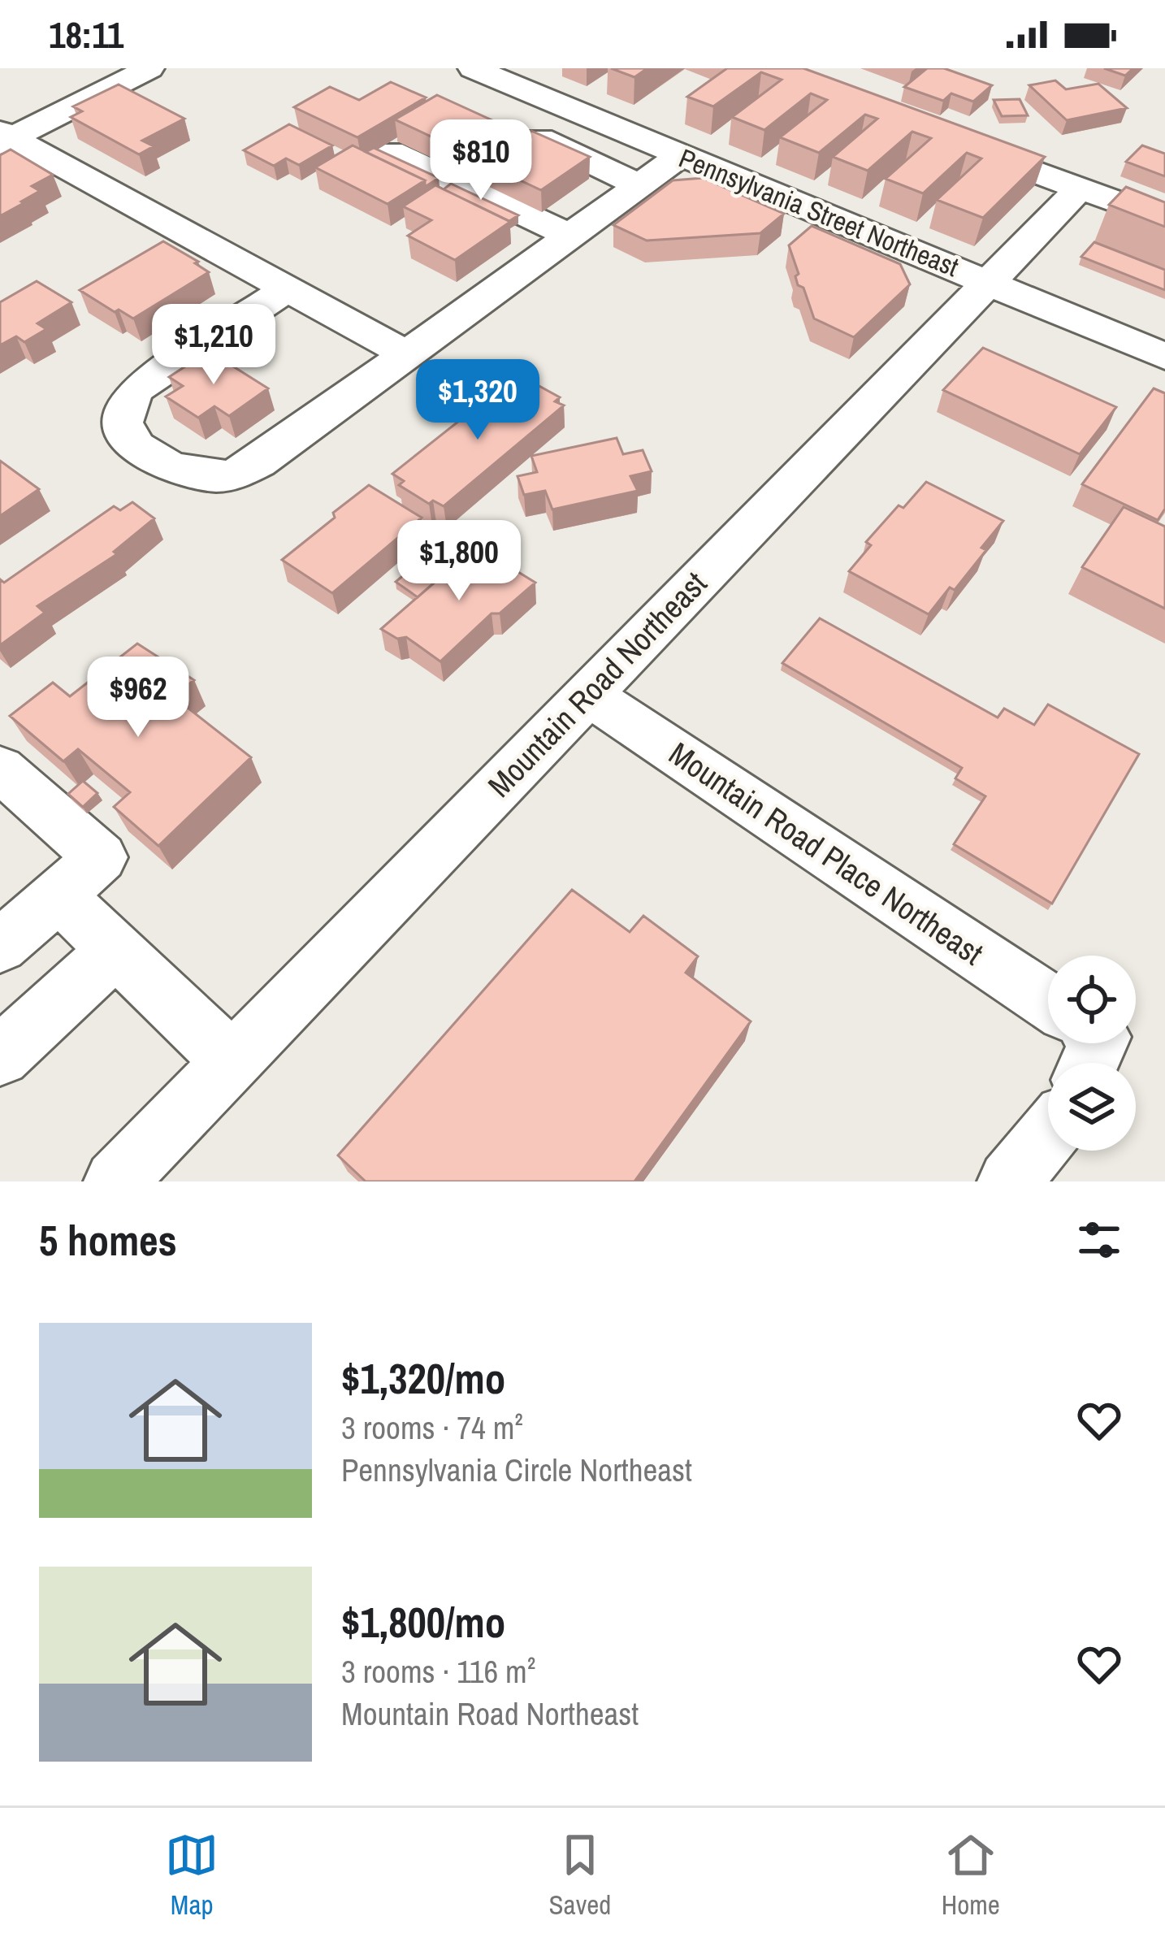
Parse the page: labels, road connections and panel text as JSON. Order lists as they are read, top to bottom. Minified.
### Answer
{"streets":{"street":["Pennsylvania Street Northeast","Mountain Road Northeast","Mountain Road Place Northeast"]},"crossings":[["Pennsylvania Street Northeast","Mountain Road Northeast"],["Mountain Road Northeast","Mountain Road Place Northeast"]],"page":{"status":"18:11","price":["$810","$1,210","$1,320","$1,800","$962"],"heading":"5 homes","list":[{"name":"$1,320/mo","note":"3 rooms · 74 m² · Pennsylvania Circle Northeast"},{"name":"$1,800/mo","note":"3 rooms · 116 m² · Mountain Road Northeast"}],"tabs":["Map","Saved","Home"]}}
